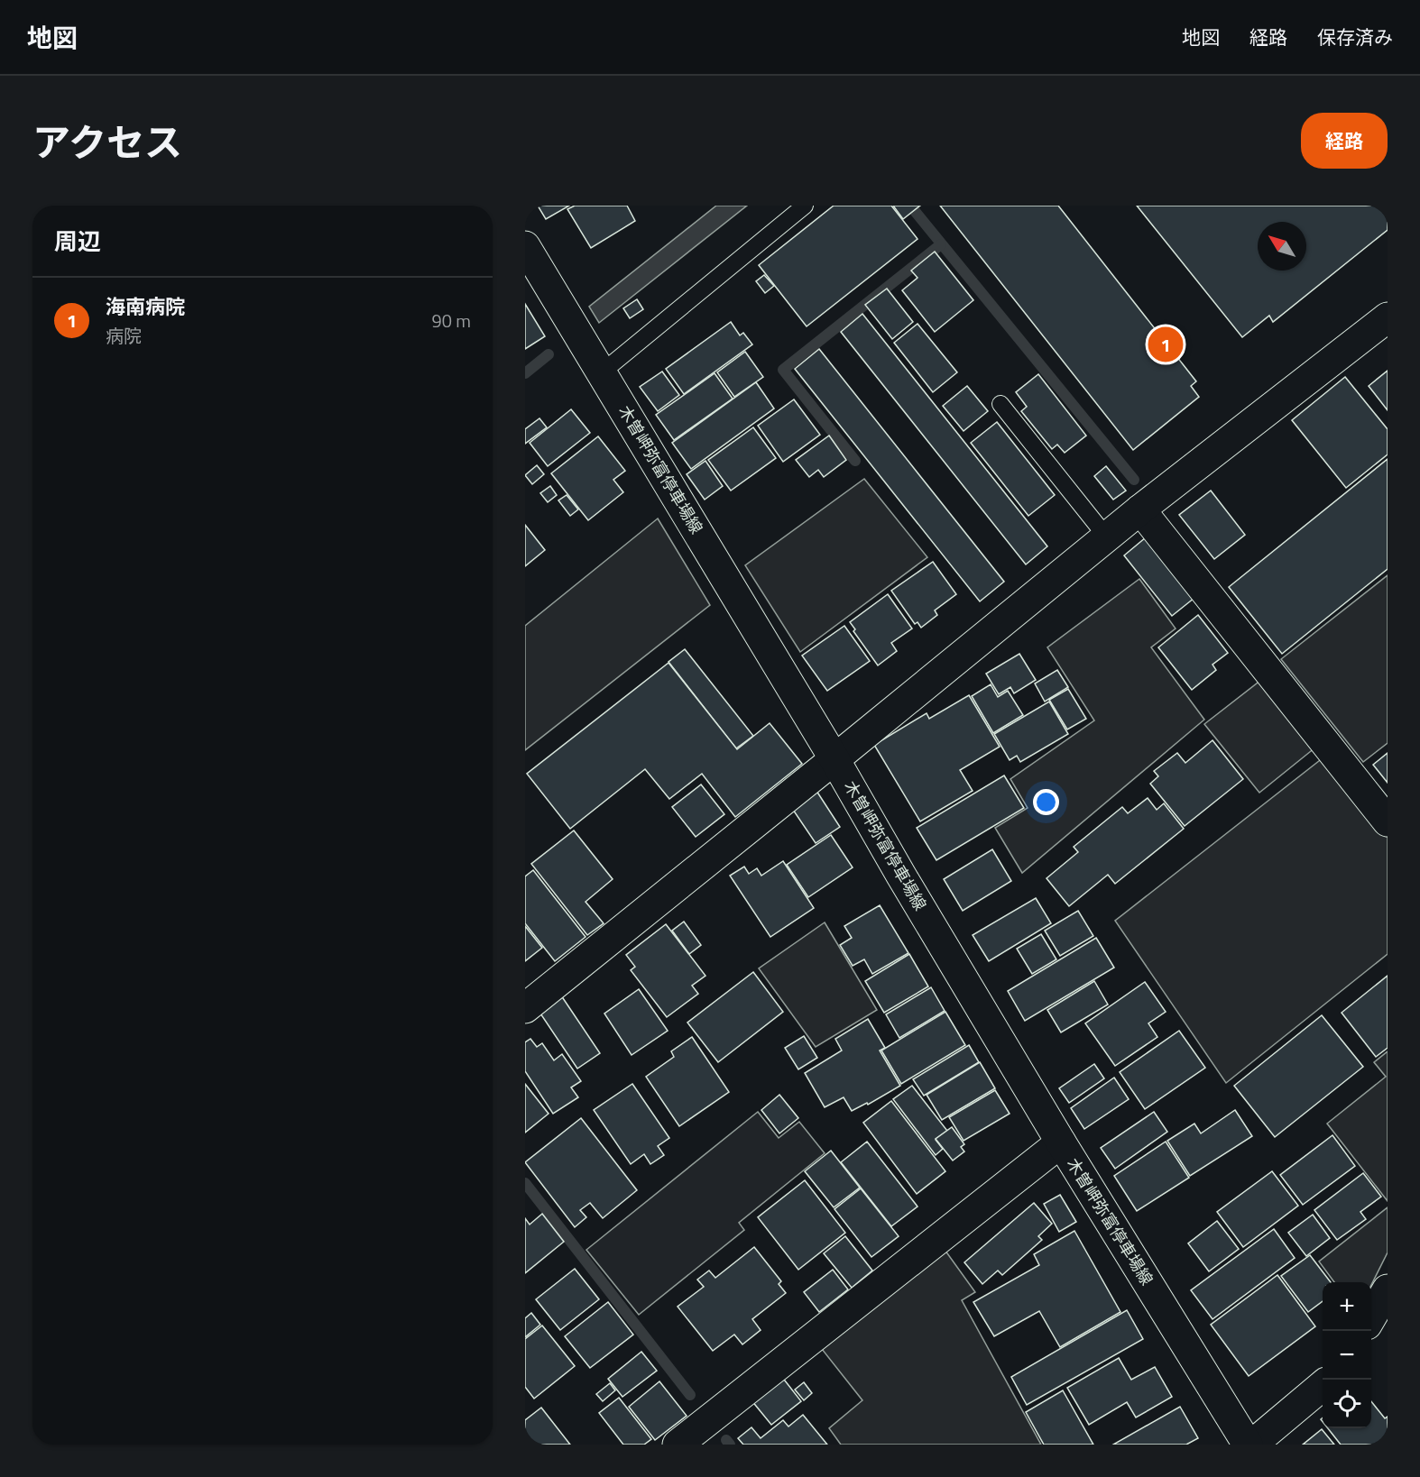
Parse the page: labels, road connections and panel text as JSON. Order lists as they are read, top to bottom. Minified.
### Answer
{"streets":{"street":["木曽岬弥富停車場線"]},"north":"top left","page":{"header":"地図","nav":["地図","経路","保存済み"],"title":"アクセス","buttons":"経路","heading":"周辺","list":[{"mark":"1","name":"海南病院","note":"病院","value":"90 m"}],"pins":"1","map_buttons":["+","−"]}}
